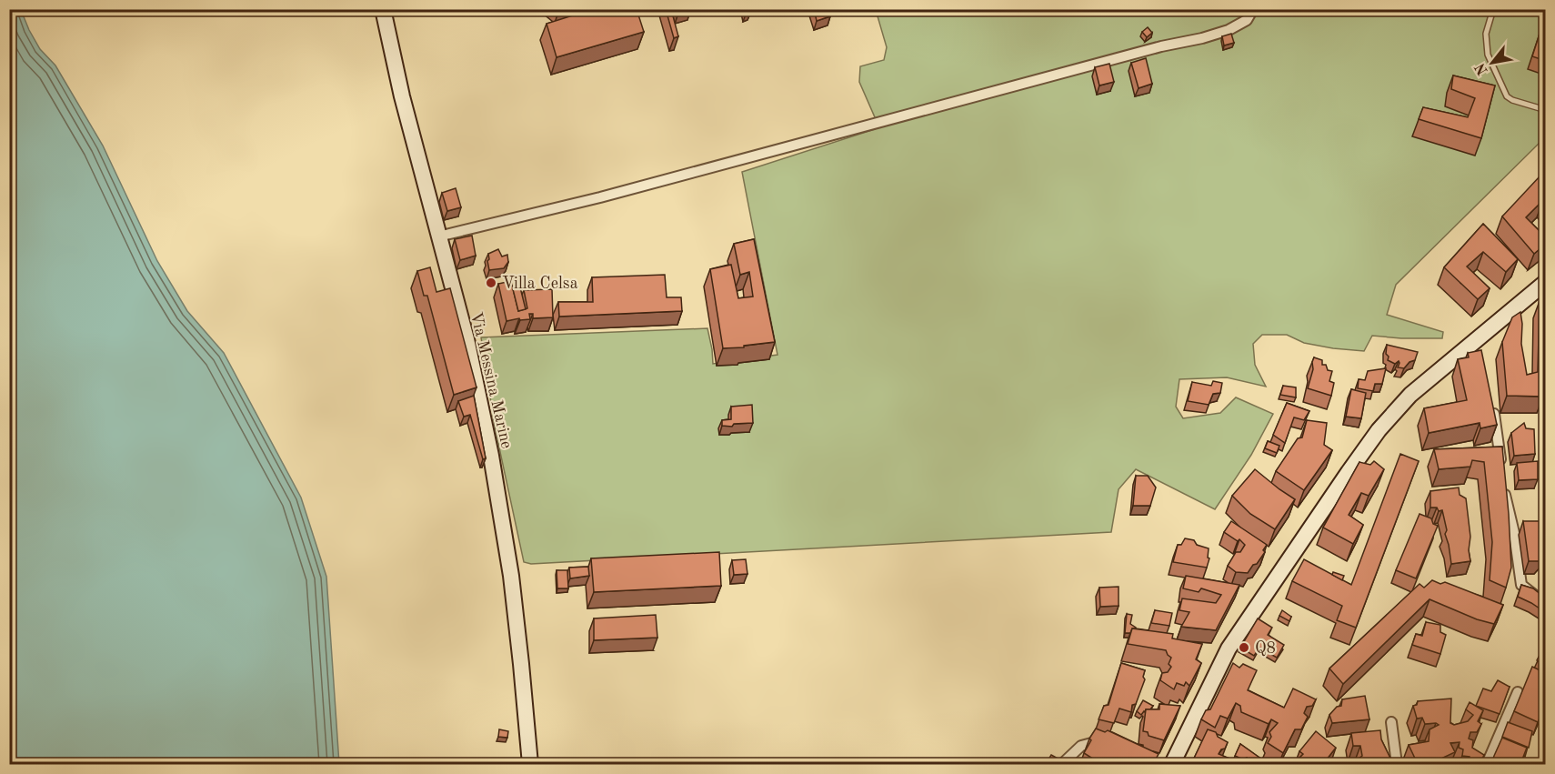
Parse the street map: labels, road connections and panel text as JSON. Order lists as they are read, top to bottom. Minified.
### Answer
{"streets":{"main road":["Via Messina Marine"]},"places":["Villa Celsa","Q8"],"north":"bottom left"}
